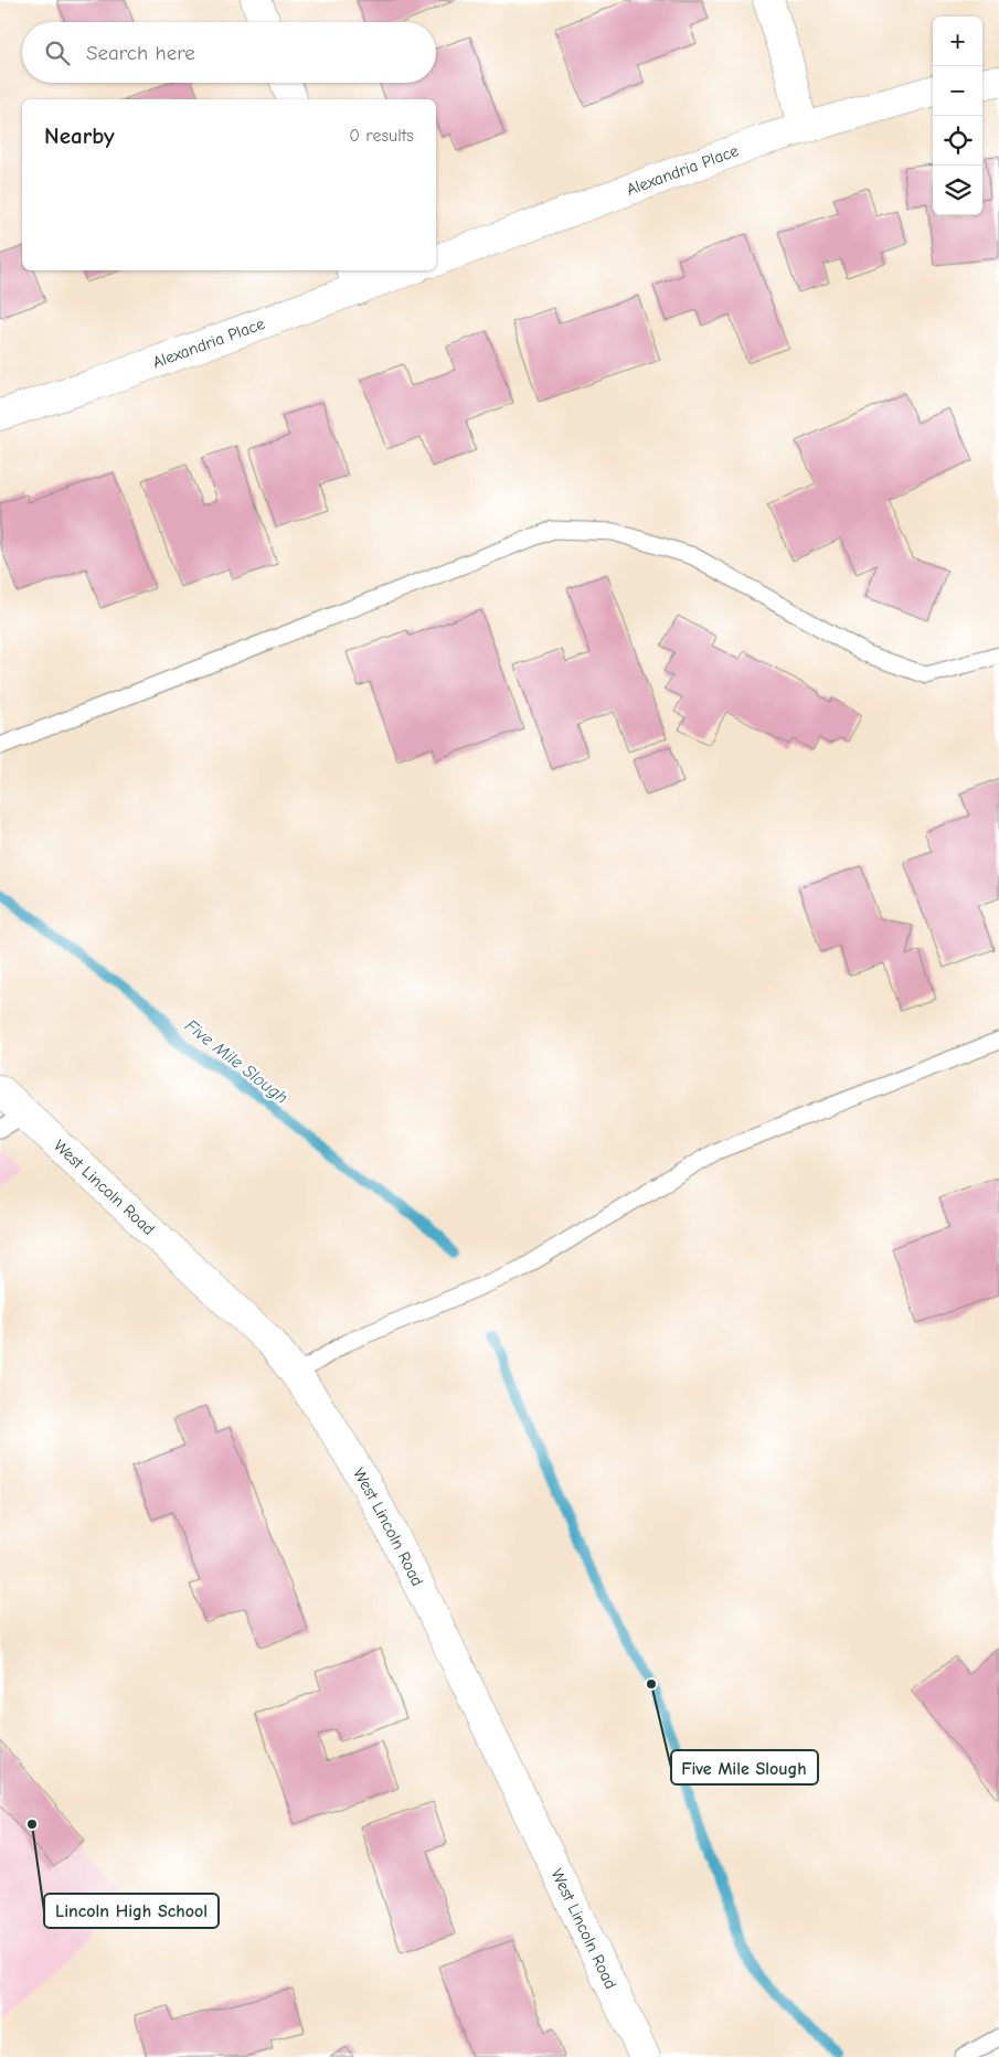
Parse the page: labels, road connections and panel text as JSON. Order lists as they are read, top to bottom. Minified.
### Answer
{"streets":{"street":["Alexandria Place","West Lincoln Road"]},"water":["Five Mile Slough"],"places":["Five Mile Slough","Lincoln High School"],"page":{"map_buttons":["+","−"],"search":"Search here","heading":["Nearby","0 results"]}}
